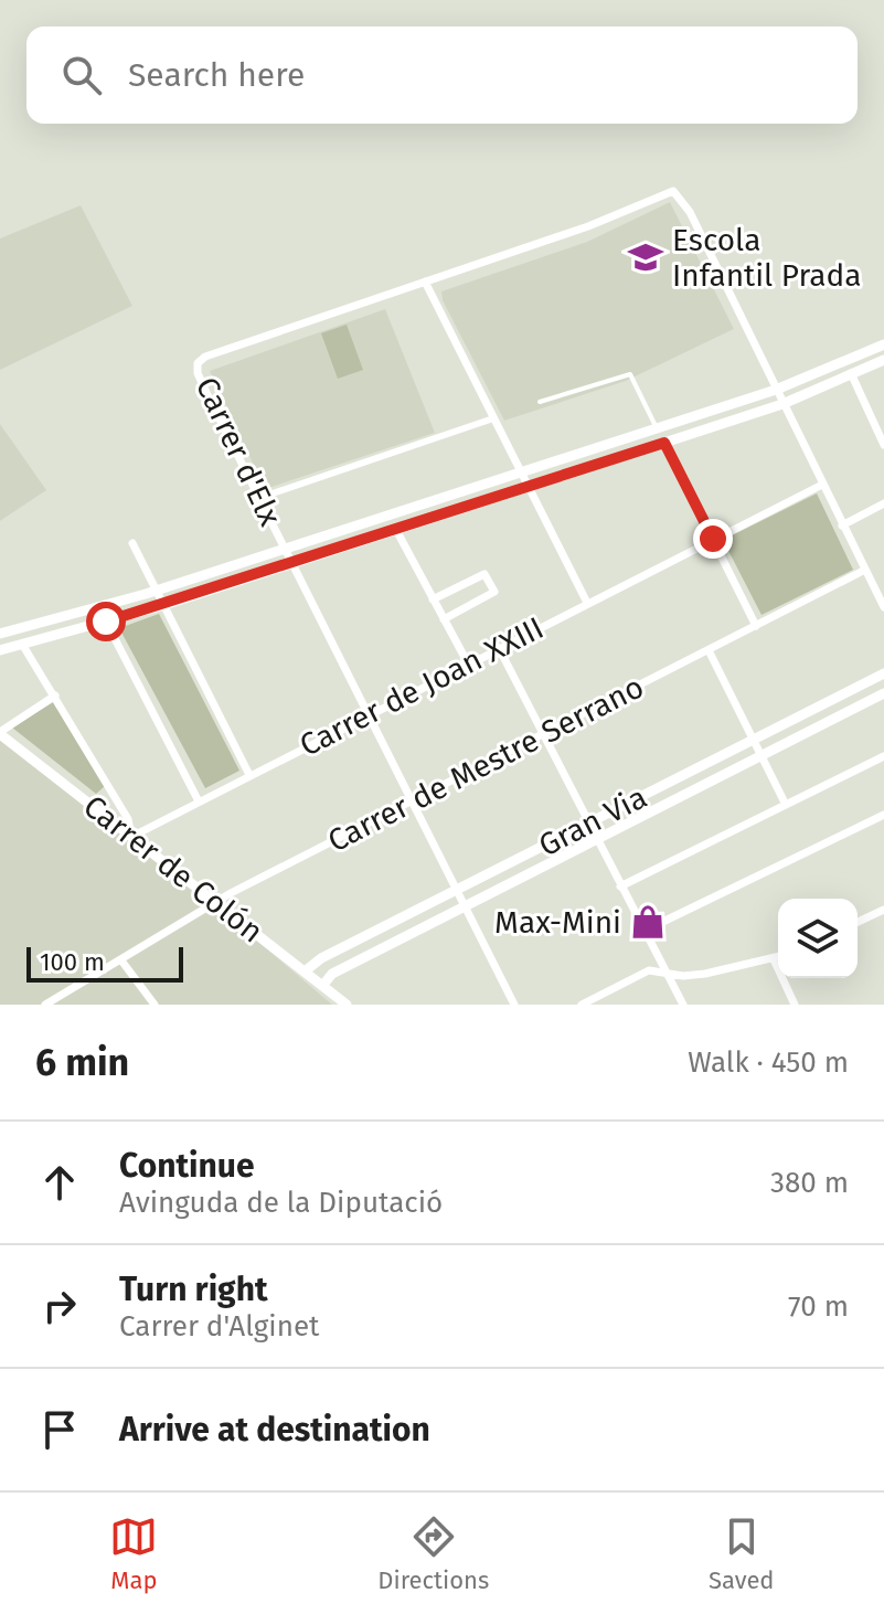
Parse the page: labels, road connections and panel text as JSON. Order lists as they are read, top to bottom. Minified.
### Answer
{"streets":{"street":["Carrer d'Elx","Carrer de Joan XXIII","Carrer de Mestre Serrano","Gran Via","Carrer de Colón"]},"crossings":[["Carrer d'Elx","Carrer de Joan XXIII"],["Carrer d'Elx","Carrer de Mestre Serrano"],["Carrer d'Elx","Gran Via"],["Carrer de Joan XXIII","Carrer de Colón"],["Carrer de Mestre Serrano","Carrer de Colón"],["Gran Via","Carrer de Colón"]],"places":{"school or university":["Escola Infantil Prada"],"shop":["Max-Mini"]},"scale_bar":"100 m","page":{"search":"Search here","scale":"100 m","heading":["6 min","Walk · 450 m"],"list":[["Continue","Avinguda de la Diputació","380 m"],["Turn right","Carrer d'Alginet","70 m"],"Arrive at destination"],"nav":["Map","Directions","Saved"]}}
